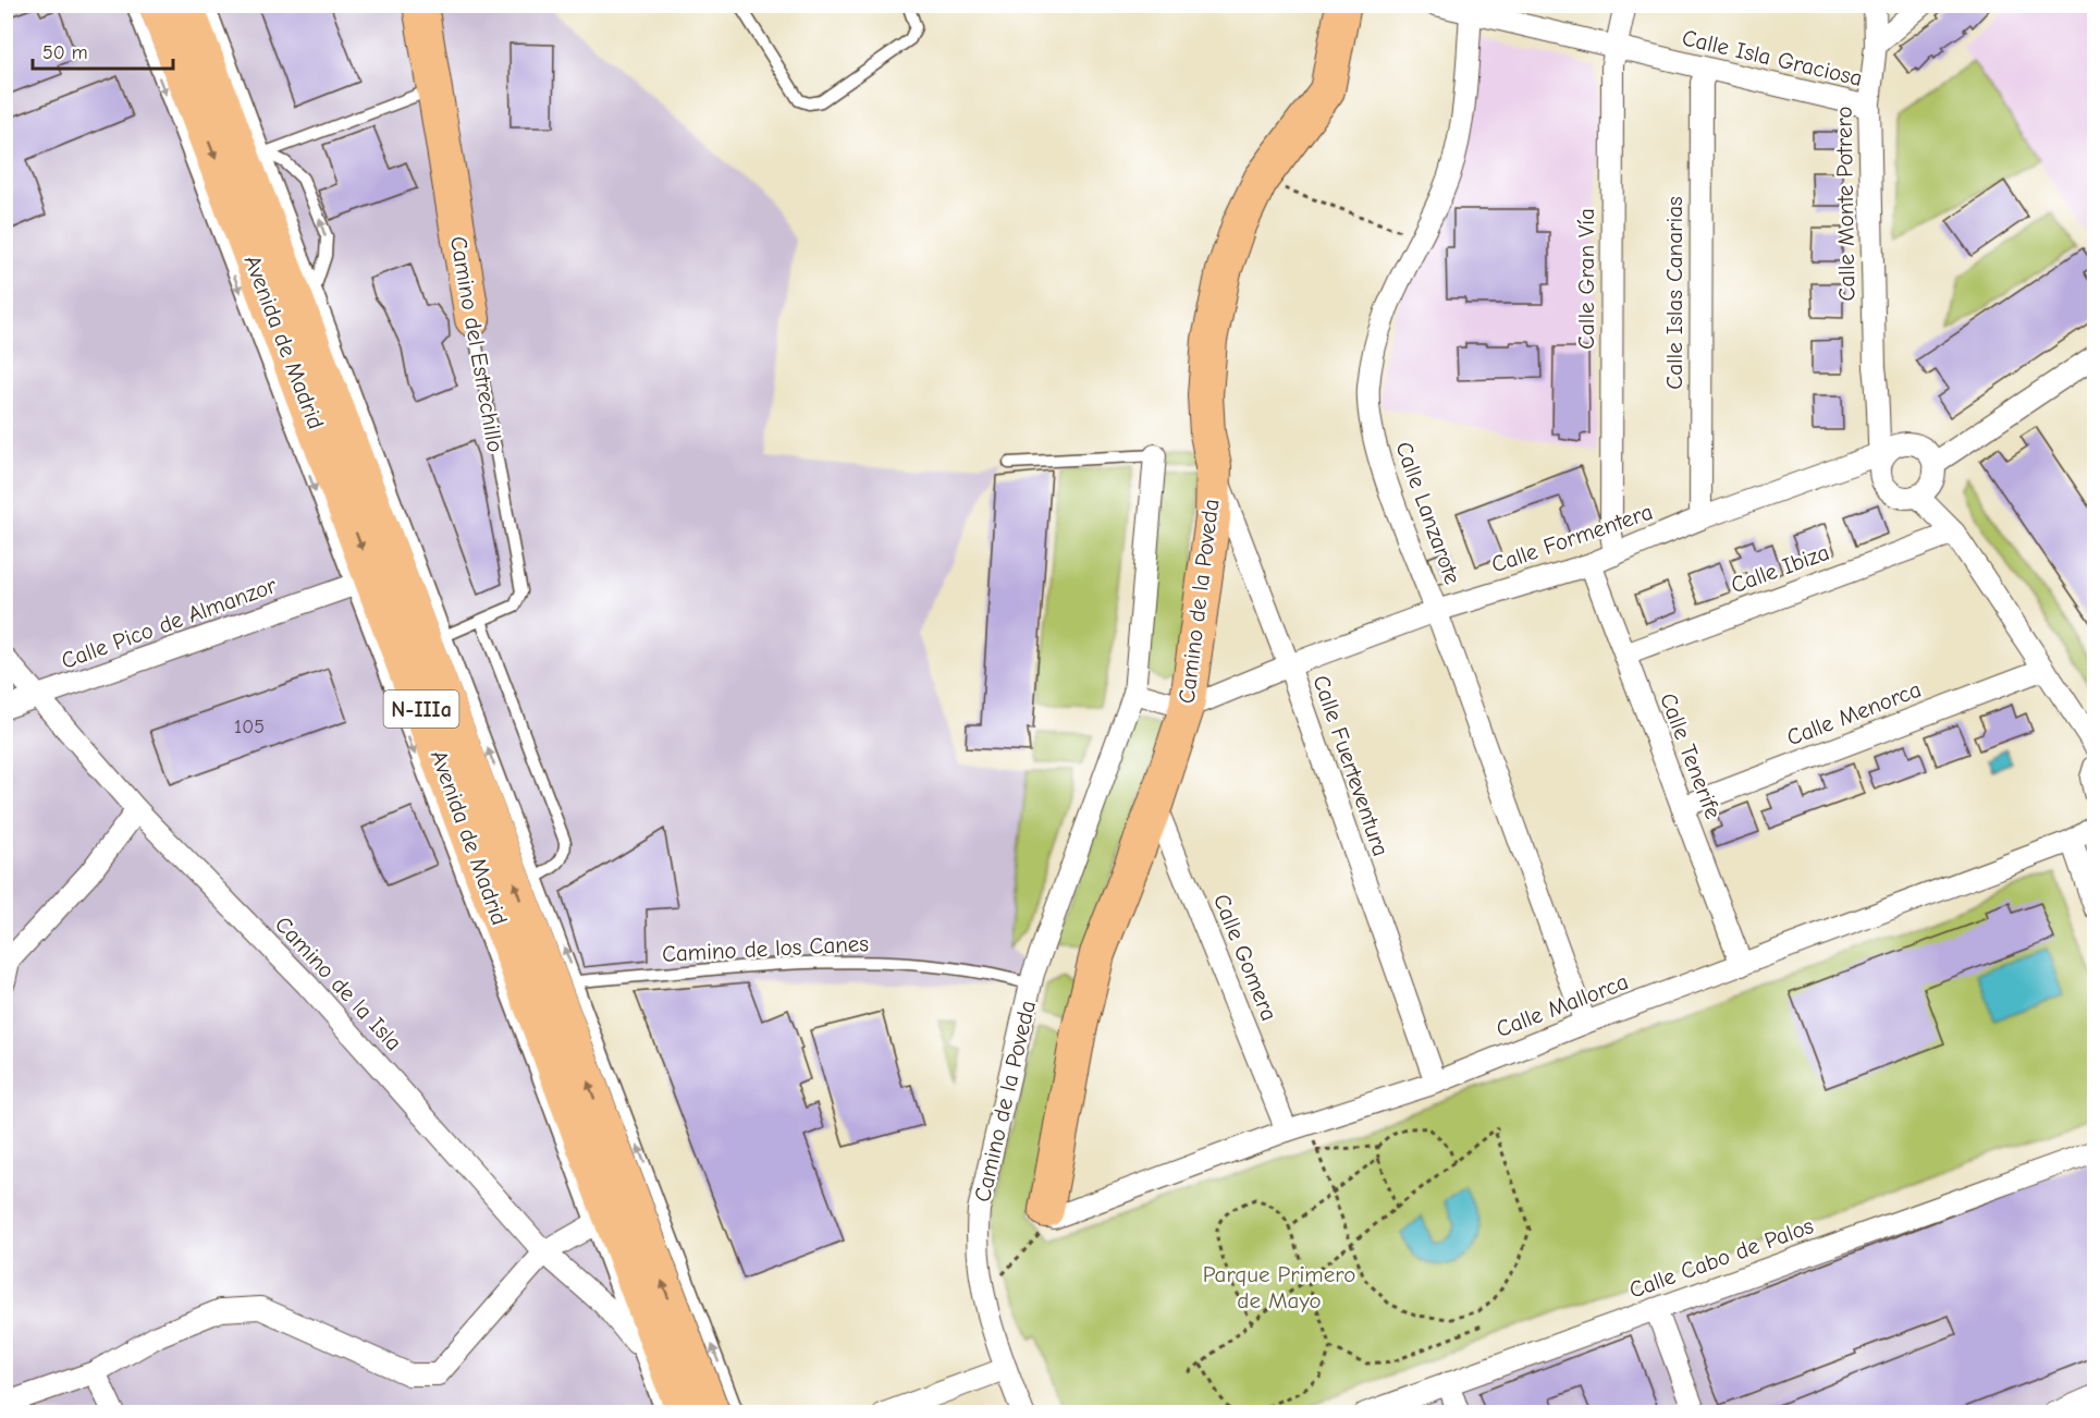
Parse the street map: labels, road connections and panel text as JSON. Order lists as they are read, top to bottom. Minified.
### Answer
{"streets":{"highway":["Avenida de Madrid","N-IIIa"],"main road":["Camino del Estrechillo","Camino de la Poveda"],"street":["Calle Isla Graciosa","Calle Monte Potrero","Calle Gran Vía","Calle Islas Canarias","Calle Lanzarote","Calle Formentera","Calle Ibiza","Calle Pico de Almanzor","Calle Menorca","Calle Tenerife","Calle Fuerteventura","Calle Gomera","Camino de la Isla","Calle Mallorca","Calle Cabo de Palos"],"lane":["Camino de los Canes"]},"crossings":[["Calle Isla Graciosa","Calle Monte Potrero"],["Calle Isla Graciosa","Calle Gran Vía"],["Calle Isla Graciosa","Calle Islas Canarias"],["Calle Isla Graciosa","Calle Lanzarote"],["Calle Monte Potrero","Calle Formentera"],["Calle Gran Vía","Calle Formentera"],["Calle Islas Canarias","Calle Formentera"],["Calle Lanzarote","Calle Formentera"],["Calle Lanzarote","Calle Mallorca"],["Calle Formentera","Camino de la Poveda"],["Calle Formentera","Calle Tenerife"],["Calle Formentera","Calle Fuerteventura"],["Calle Ibiza","Calle Tenerife"],["Camino de la Poveda","Calle Fuerteventura"],["Camino de la Poveda","Camino de los Canes"],["Camino de la Poveda","Calle Gomera"],["Camino de la Poveda","Calle Mallorca"],["Calle Pico de Almanzor","Camino de la Isla"],["Calle Menorca","Calle Tenerife"],["Calle Tenerife","Calle Mallorca"],["Calle Fuerteventura","Calle Mallorca"],["Calle Gomera","Calle Mallorca"]],"parks":["Parque Primero de Mayo"],"house_numbers":["105"],"scale_bar":"50 m"}
